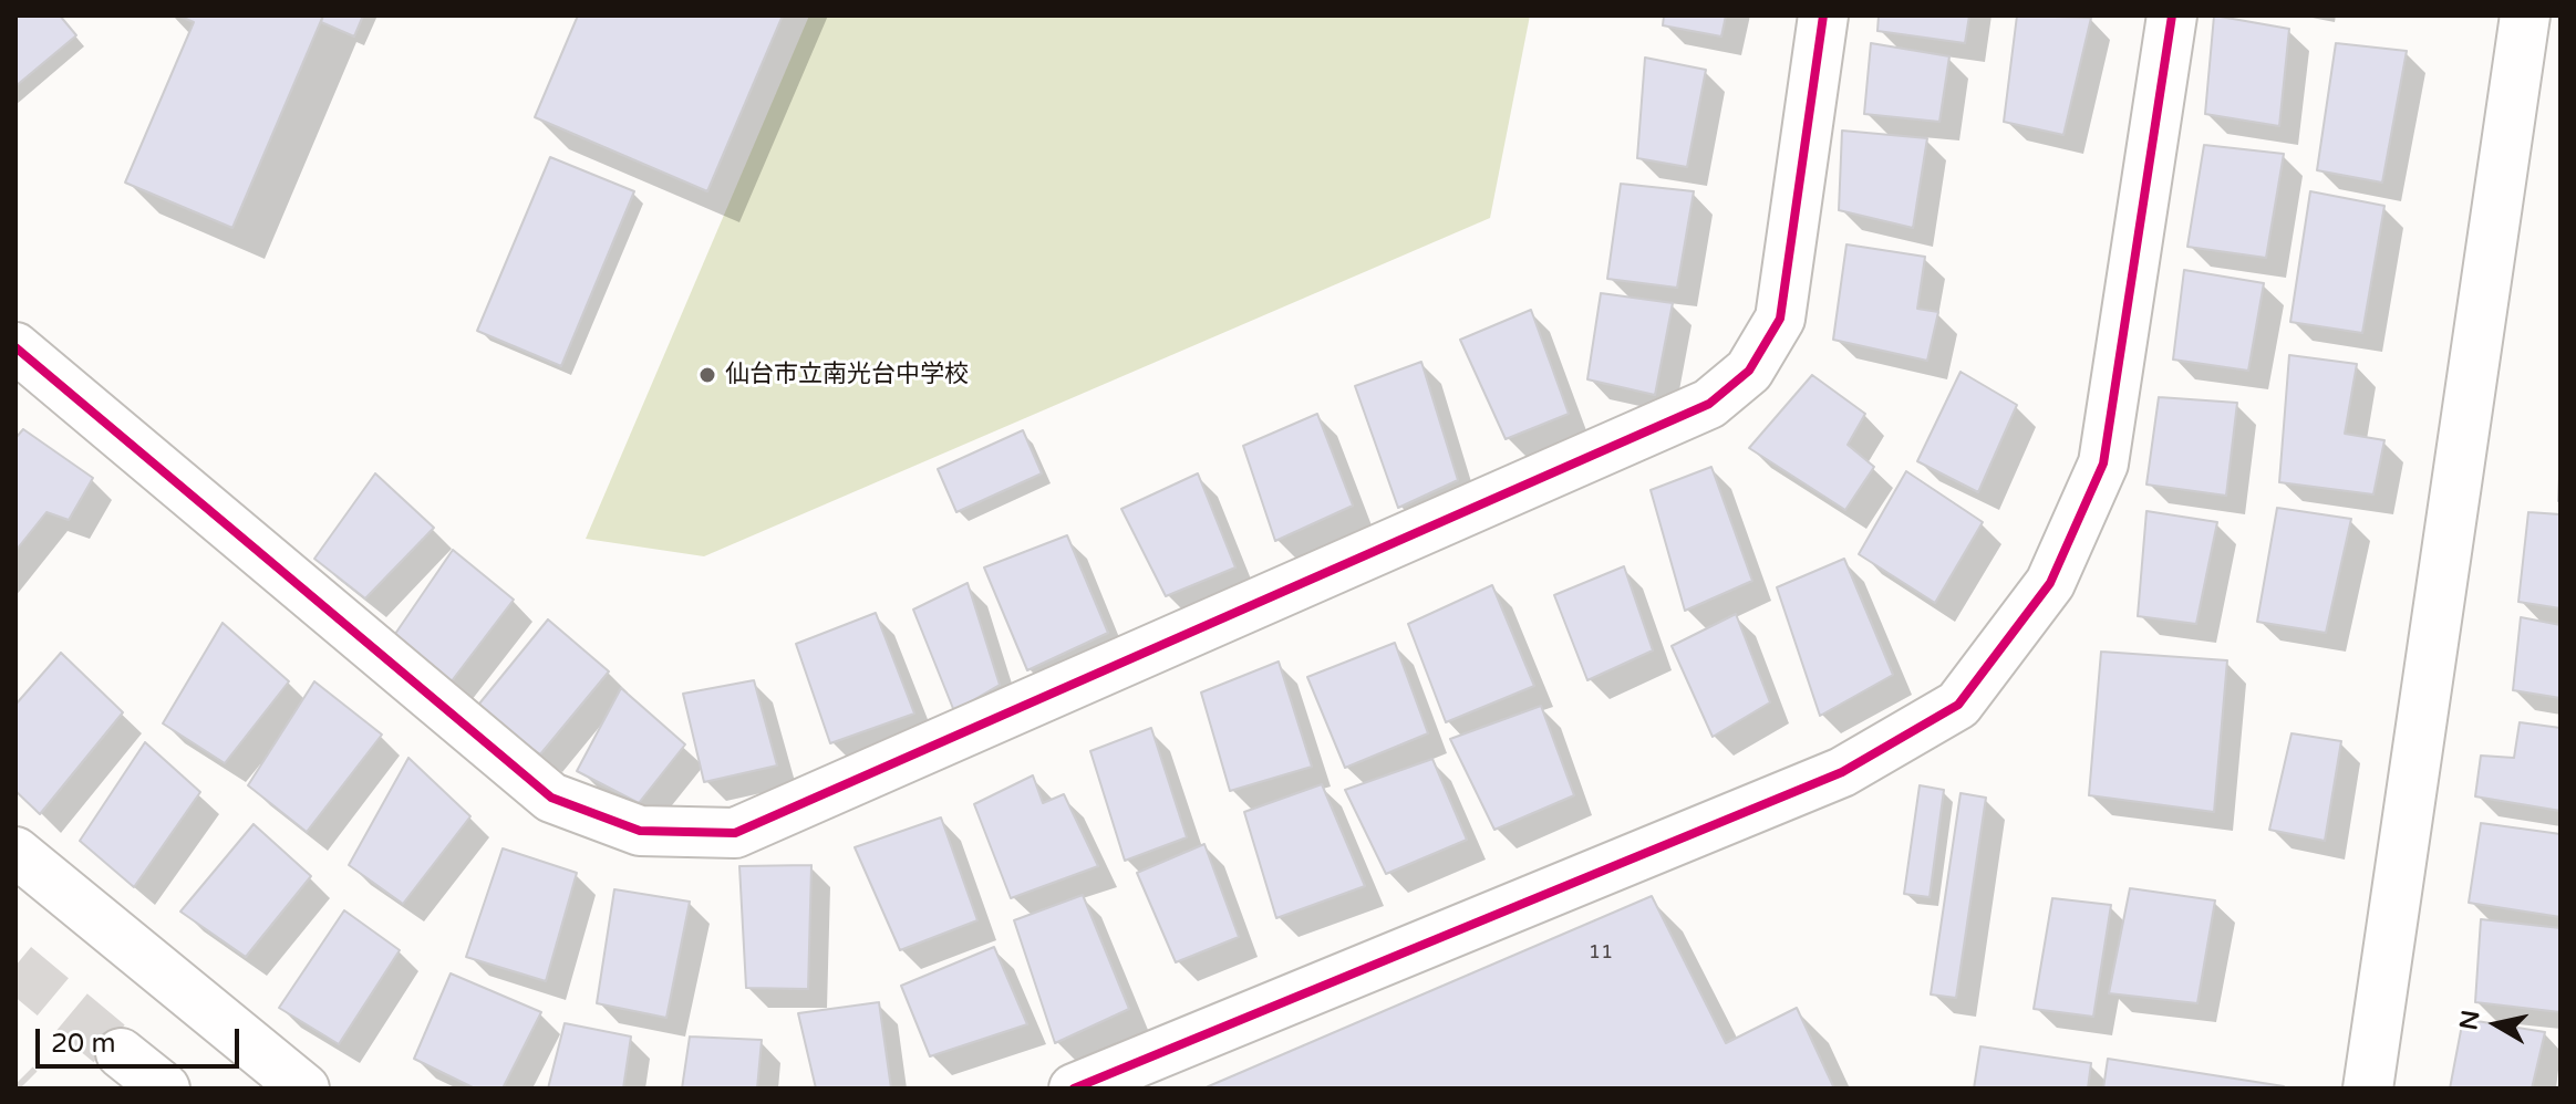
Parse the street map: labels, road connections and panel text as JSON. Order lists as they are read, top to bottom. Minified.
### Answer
{"places":["仙台市立南光台中学校"],"house_numbers":["11"],"scale_bar":"20 m","north":"left"}
